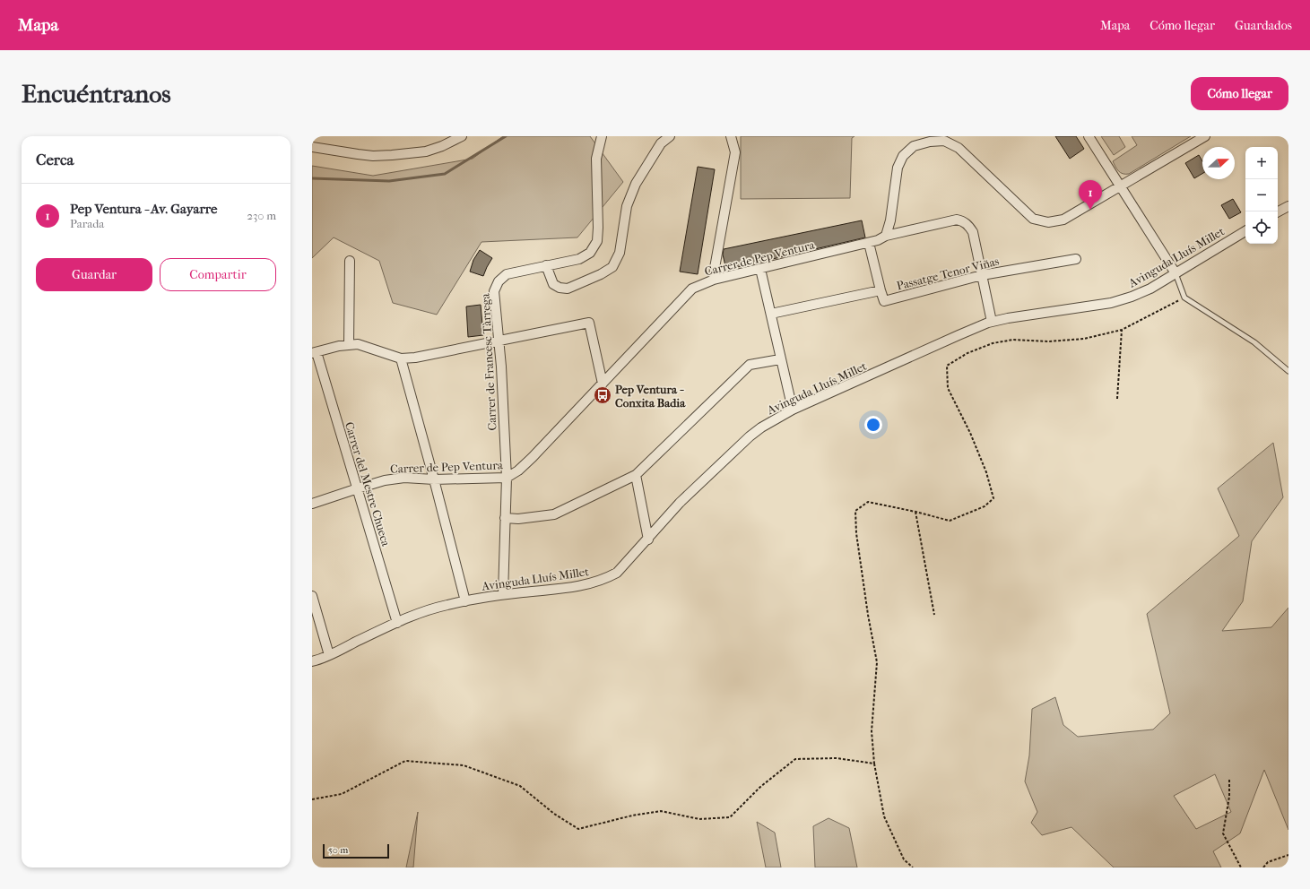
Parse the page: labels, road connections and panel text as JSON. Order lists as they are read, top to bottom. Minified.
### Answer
{"streets":{"street":["Avinguda Lluís Millet","Carrer de Pep Ventura","Passatge Tenor Viñas","Carrer de Francesc Tàrrega","Carrer del Mestre Chueca"]},"crossings":[["Avinguda Lluís Millet","Carrer de Pep Ventura"],["Avinguda Lluís Millet","Carrer de Francesc Tàrrega"],["Avinguda Lluís Millet","Carrer del Mestre Chueca"],["Carrer de Pep Ventura","Passatge Tenor Viñas"],["Carrer de Pep Ventura","Carrer de Francesc Tàrrega"],["Carrer de Pep Ventura","Carrer del Mestre Chueca"]],"places":{"bus stop":["Pep Ventura - Conxita Badia"]},"scale_bar":"50 m","north":"right","page":{"header":"Mapa","nav":["Mapa","Cómo llegar","Guardados"],"buttons":["Cómo llegar",["Guardar","Compartir"]],"title":"Encuéntranos","heading":"Cerca","map_buttons":["+","−"],"pins":"1","list":[{"mark":"1","name":"Pep Ventura - Av. Gayarre","note":"Parada","value":"230 m"}],"scale":"50 m"}}
